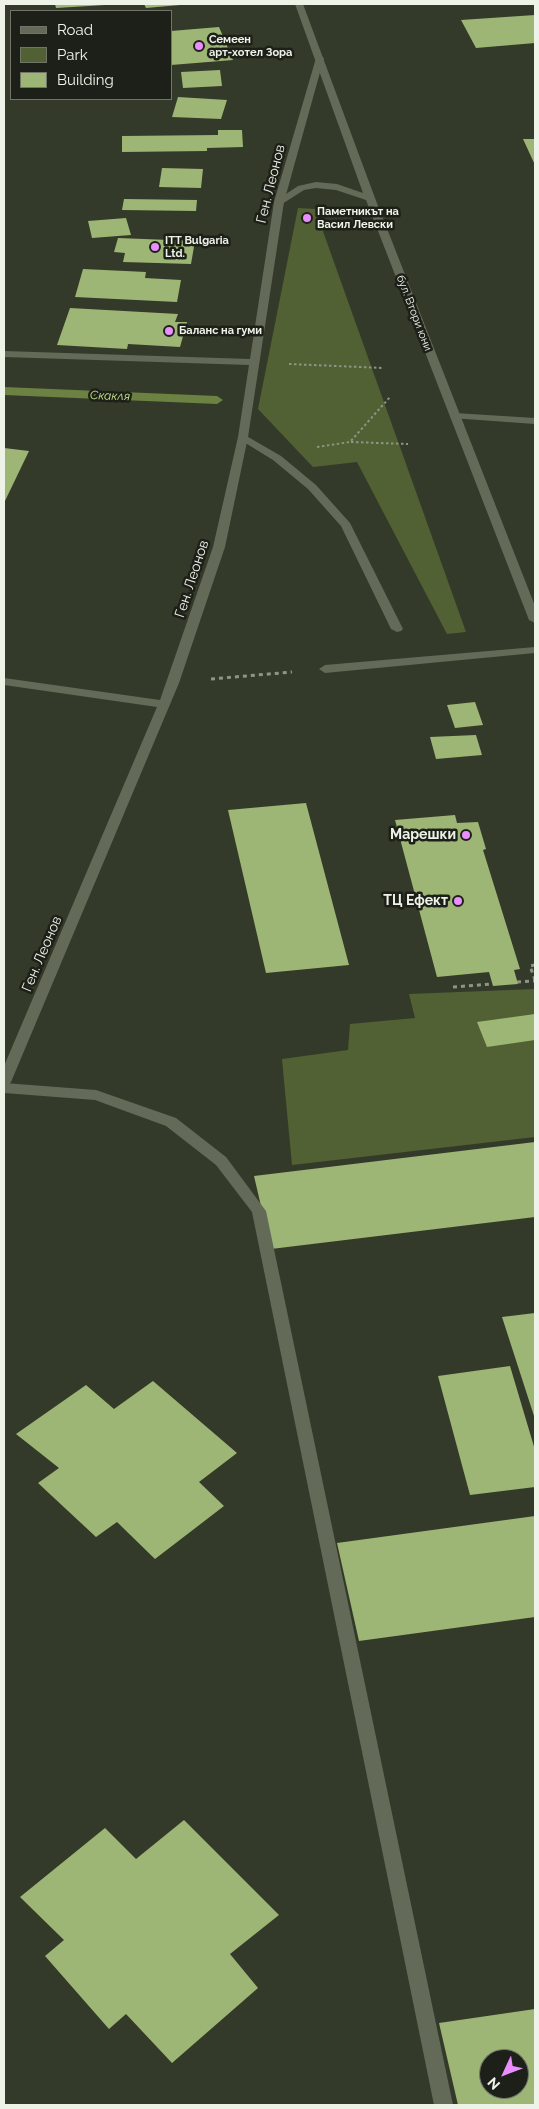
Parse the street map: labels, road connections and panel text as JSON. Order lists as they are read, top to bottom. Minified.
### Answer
{"streets":{"street":["Ген. Леонов","бул. Втори юни"]},"crossings":[["Ген. Леонов","бул. Втори юни"]],"water":["Скакля"],"places":["Семеен арт-хотел Зора","Паметникът на Васил Левски","ITT Bulgaria Ltd.","Баланс на гуми","Марешки","ТЦ Ефект"],"legend":["Road","Park","Building"],"north":"bottom left"}
